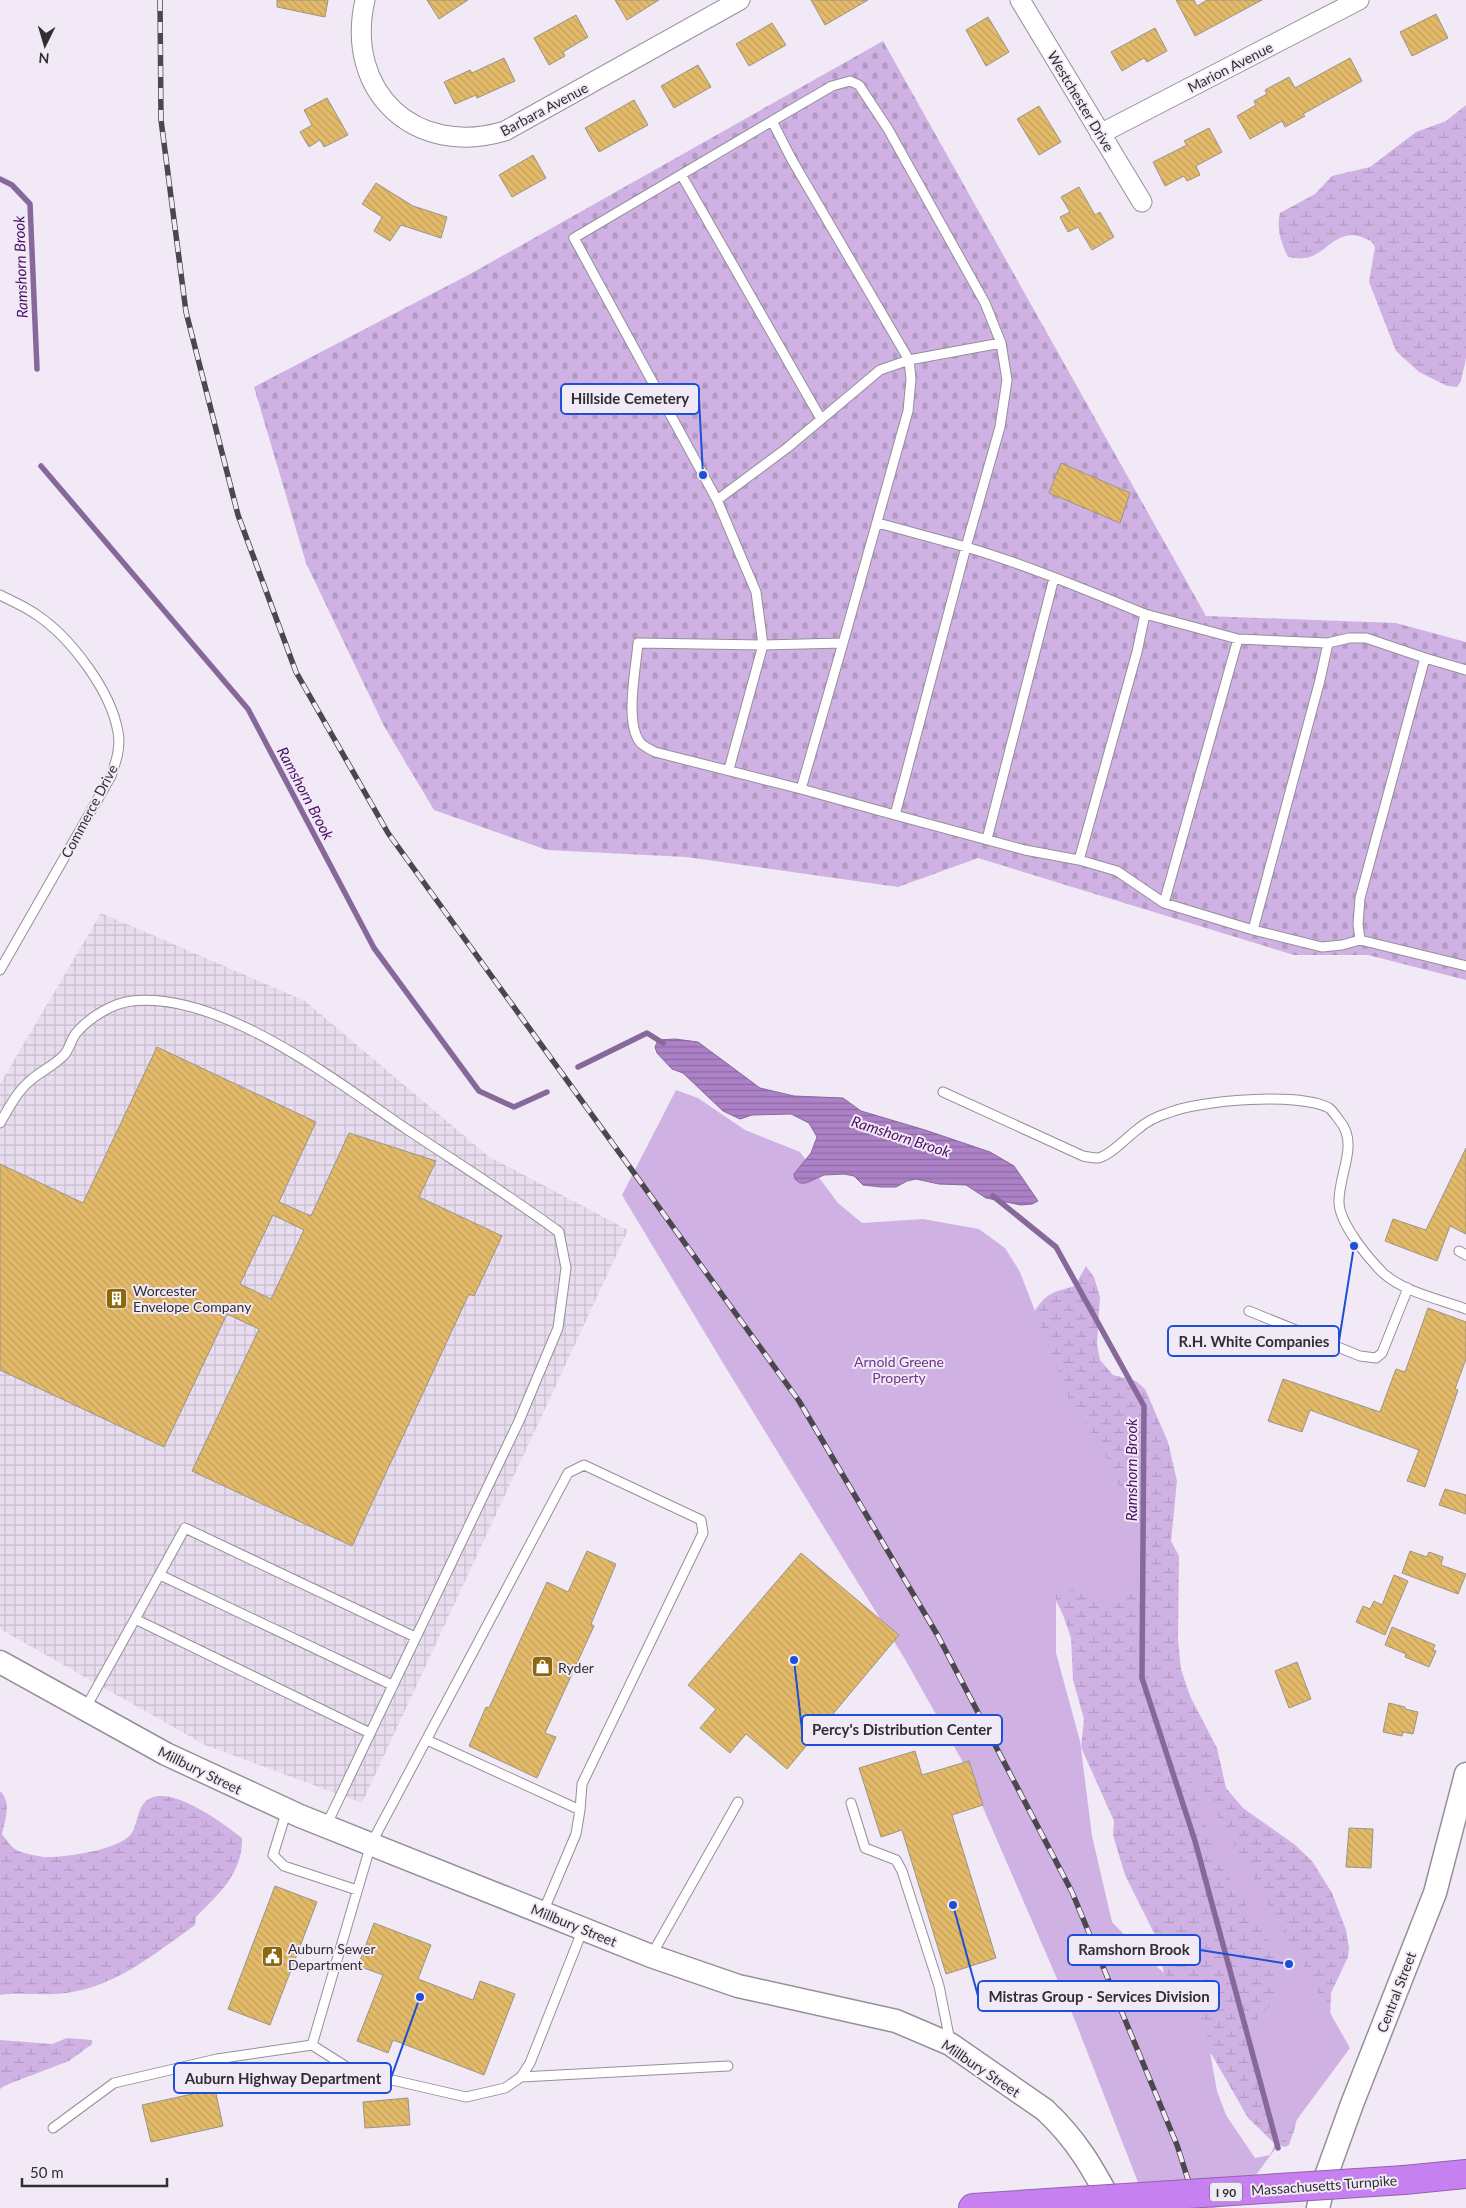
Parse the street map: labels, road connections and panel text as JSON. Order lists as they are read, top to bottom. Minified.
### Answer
{"streets":{"highway":["Massachusetts Turnpike","I 90"],"street":["Marion Avenue","Westchester Drive","Barbara Avenue","Millbury Street","Central Street"],"lane":["Commerce Drive"]},"crossings":[["Marion Avenue","Westchester Drive"]],"water":["Ramshorn Brook"],"parks":["Arnold Greene Property"],"places":{"other":["Hillside Cemetery","R.H. White Companies","Percy's Distribution Center","Mistras Group - Services Division","Ramshorn Brook","Auburn Highway Department"],"building":["Worcester Envelope Company"],"shop":["Ryder"],"public building":["Auburn Sewer Department"]},"scale_bar":"50 m","north":"bottom"}
